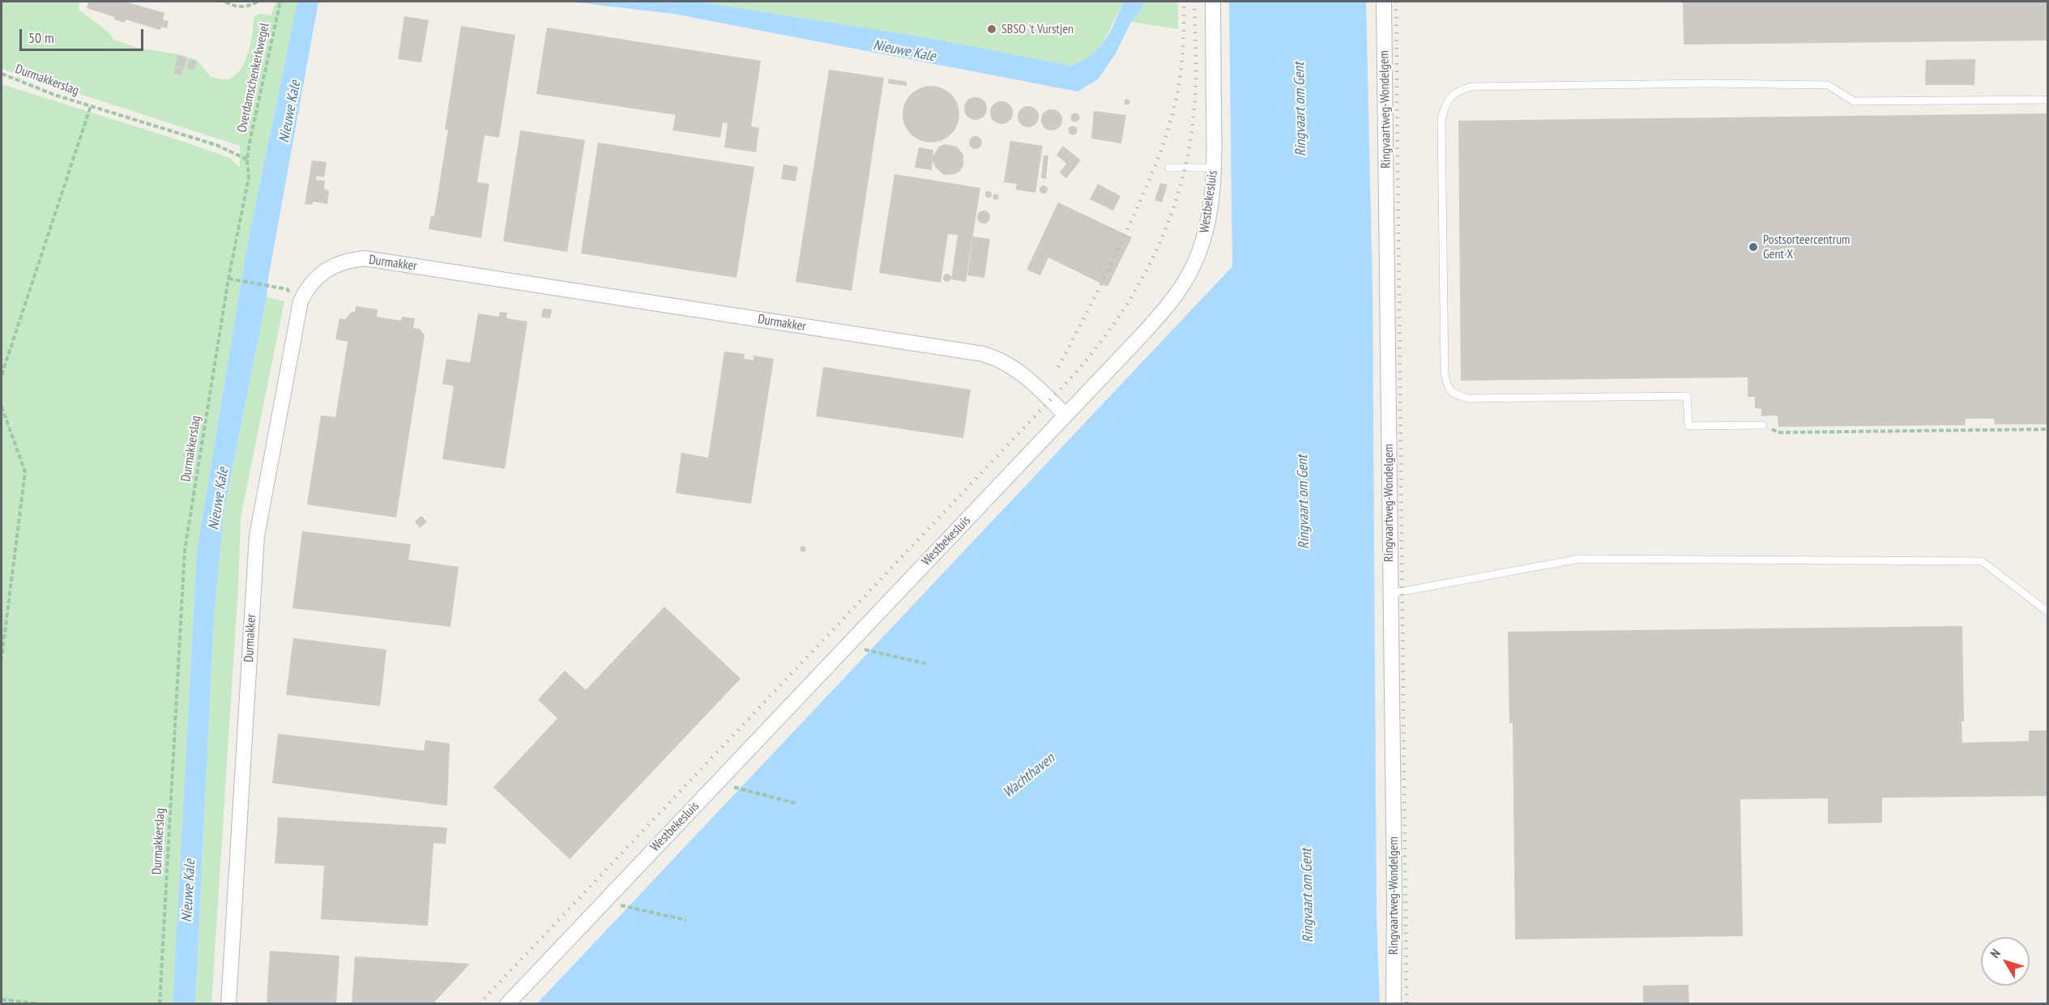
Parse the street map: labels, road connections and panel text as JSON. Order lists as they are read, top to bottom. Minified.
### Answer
{"streets":{"street":["Ringvaartweg-Wondelgem","Westbekesluis","Durmakker"],"path":["Overdamschenkerkwegel","Durmakkerslag"]},"crossings":[["Overdamschenkerkwegel","Durmakkerslag"],["Westbekesluis","Durmakker"]],"water":["Nieuwe Kale","Ringvaart om Gent","Wachthaven"],"places":["SBSO 't Vurstjen","Postsorteercentrum Gent X"],"scale_bar":"50 m","north":"top left"}
